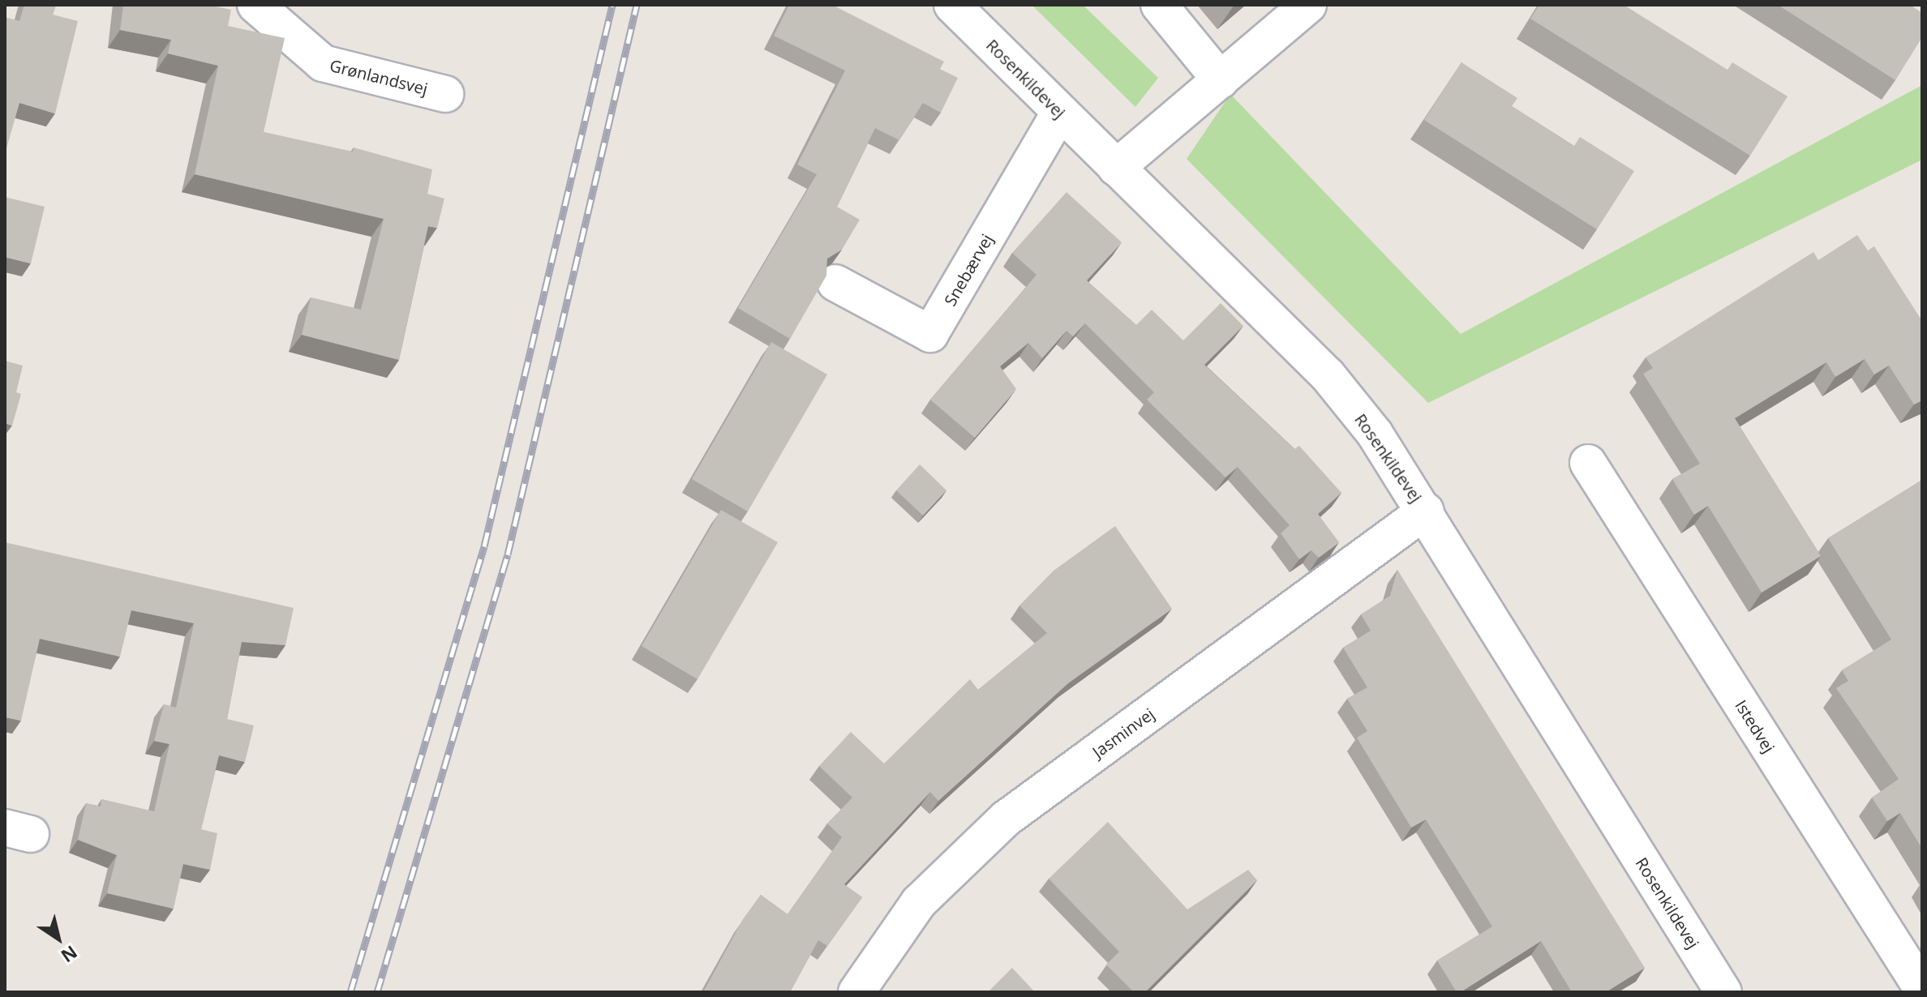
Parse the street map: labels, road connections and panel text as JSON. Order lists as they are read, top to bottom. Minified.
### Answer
{"streets":{"street":["Grønlandsvej","Rosenkildevej","Snebærvej","Istedvej","Jasminvej"]},"crossings":[["Rosenkildevej","Snebærvej"],["Rosenkildevej","Jasminvej"]],"north":"bottom right"}
